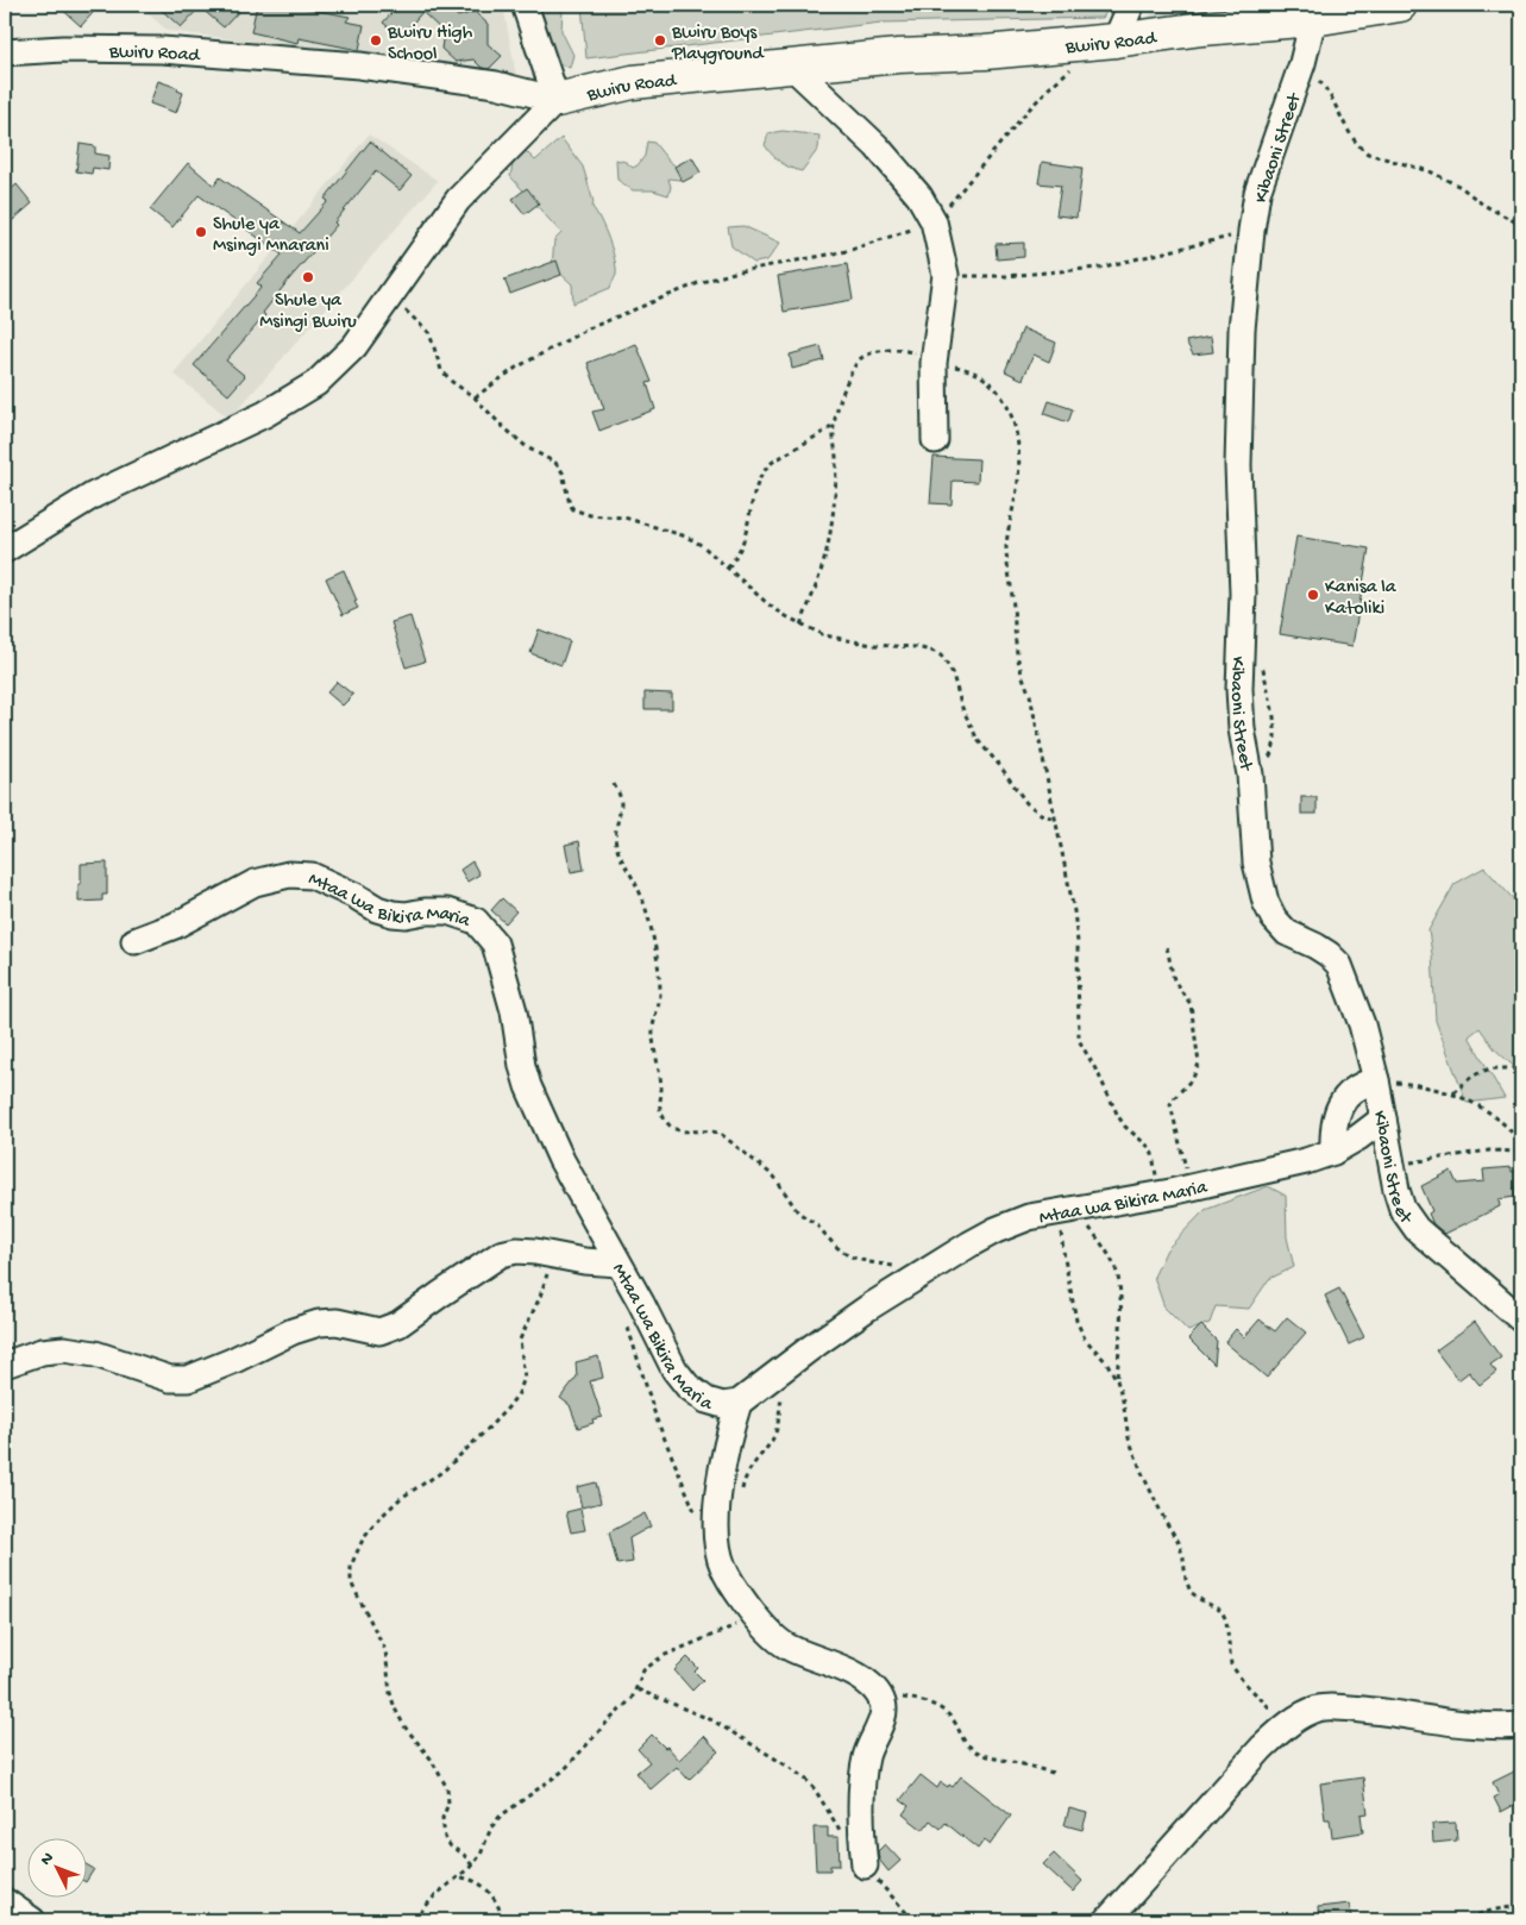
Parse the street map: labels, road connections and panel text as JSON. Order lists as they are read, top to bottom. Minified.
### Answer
{"streets":{"main road":["Bwiru Road"],"street":["Kibaoni Street","Mtaa wa Bikira Maria"]},"crossings":[["Bwiru Road","Kibaoni Street"],["Kibaoni Street","Mtaa wa Bikira Maria"]],"places":["Bwiru High School","Bwiru Boys Playground","Shule ya Msingi Mnarani","Shule ya Msingi Bwiru","Kanisa la Katoliki"],"north":"top left"}
